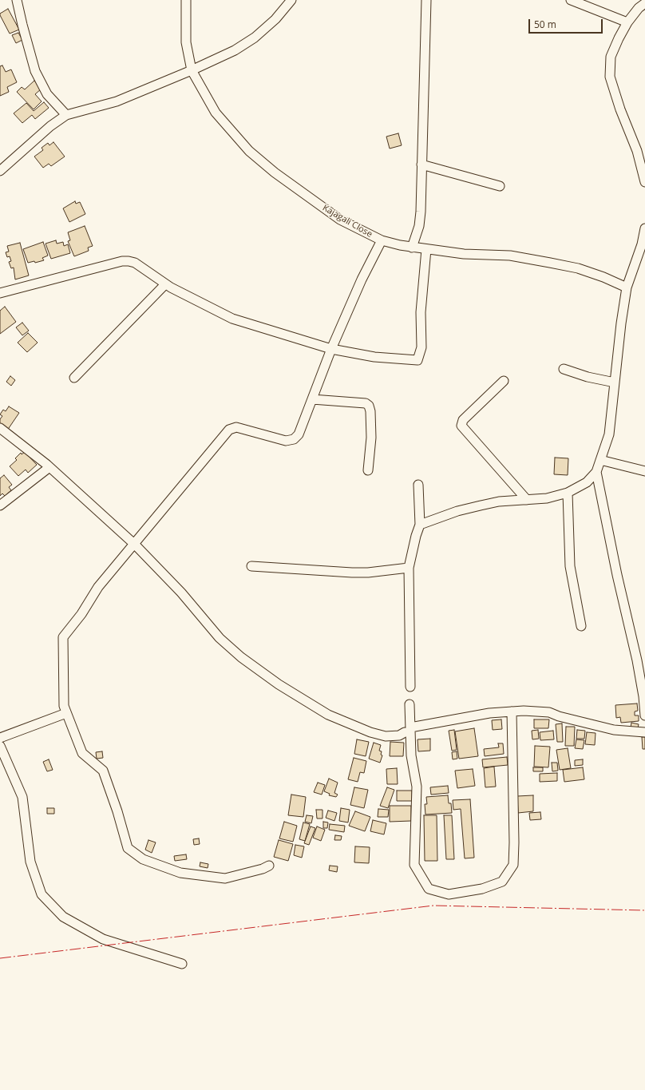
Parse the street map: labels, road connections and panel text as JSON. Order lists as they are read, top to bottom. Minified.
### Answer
{"streets":{"street":["Kajagali Close"]},"scale_bar":"50 m"}
